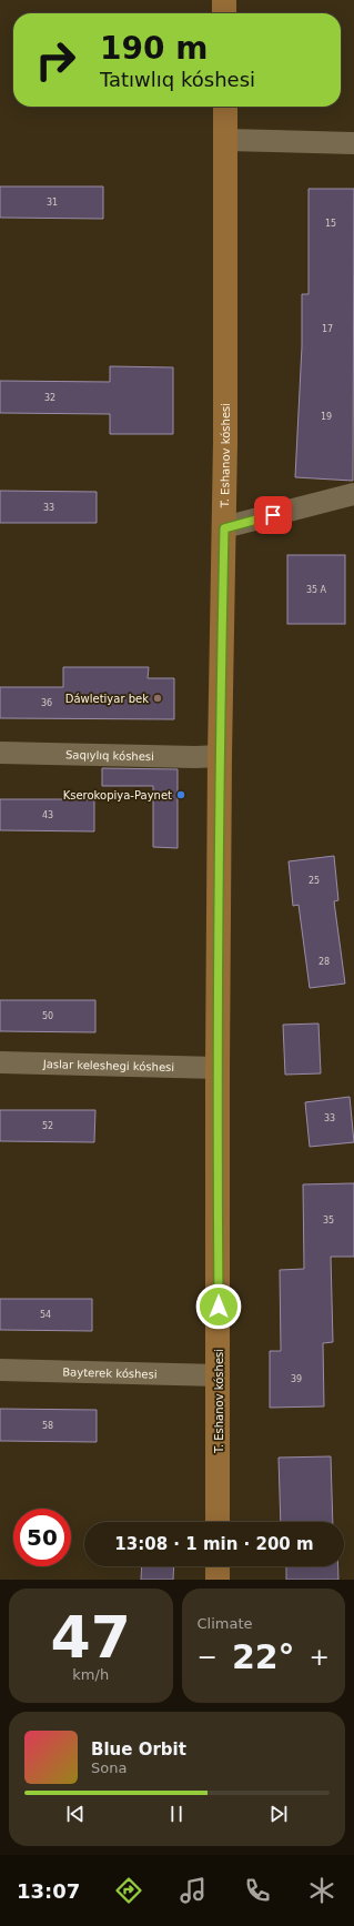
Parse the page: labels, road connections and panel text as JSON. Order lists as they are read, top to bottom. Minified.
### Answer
{"streets":{"main road":["T. Eshanov kóshesi"],"street":["Saqıylıq kóshesi","Jaslar keleshegi kóshesi","Bayterek kóshesi"]},"crossings":[["T. Eshanov kóshesi","Saqıylıq kóshesi"],["T. Eshanov kóshesi","Jaslar keleshegi kóshesi"],["T. Eshanov kóshesi","Bayterek kóshesi"]],"places":["Dáwletiyar bek","Kserokopiya-Paynet"],"house_numbers":["31","15","17","32","19","33","35 А","36","43","25","28","50","33","52","35","54","39","58"],"page":{"turn":["190 m","Tatıwlıq kóshesi"],"limit":"50","trip":"13:08 · 1 min · 200 m","tile":[["47","km/h"],"Climate"],"heat":["−","22°","+"],"song":["Blue Orbit","Sona"],"tabs":"13:07"}}
